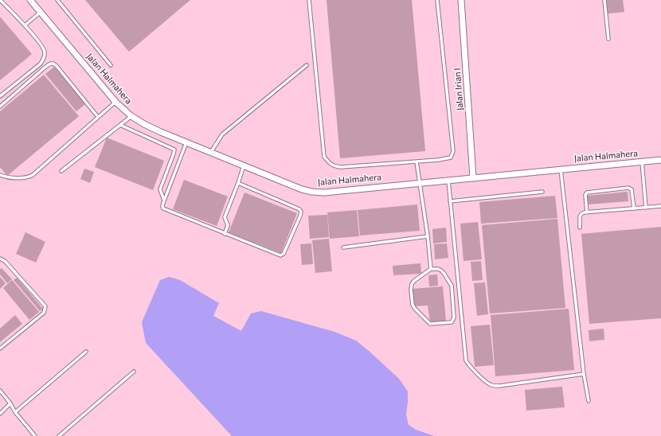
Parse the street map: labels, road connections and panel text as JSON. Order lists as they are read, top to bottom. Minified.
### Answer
{"streets":{"street":["Jalan Halmahera","Jalan Irian I"]},"crossings":[["Jalan Halmahera","Jalan Irian I"]]}
